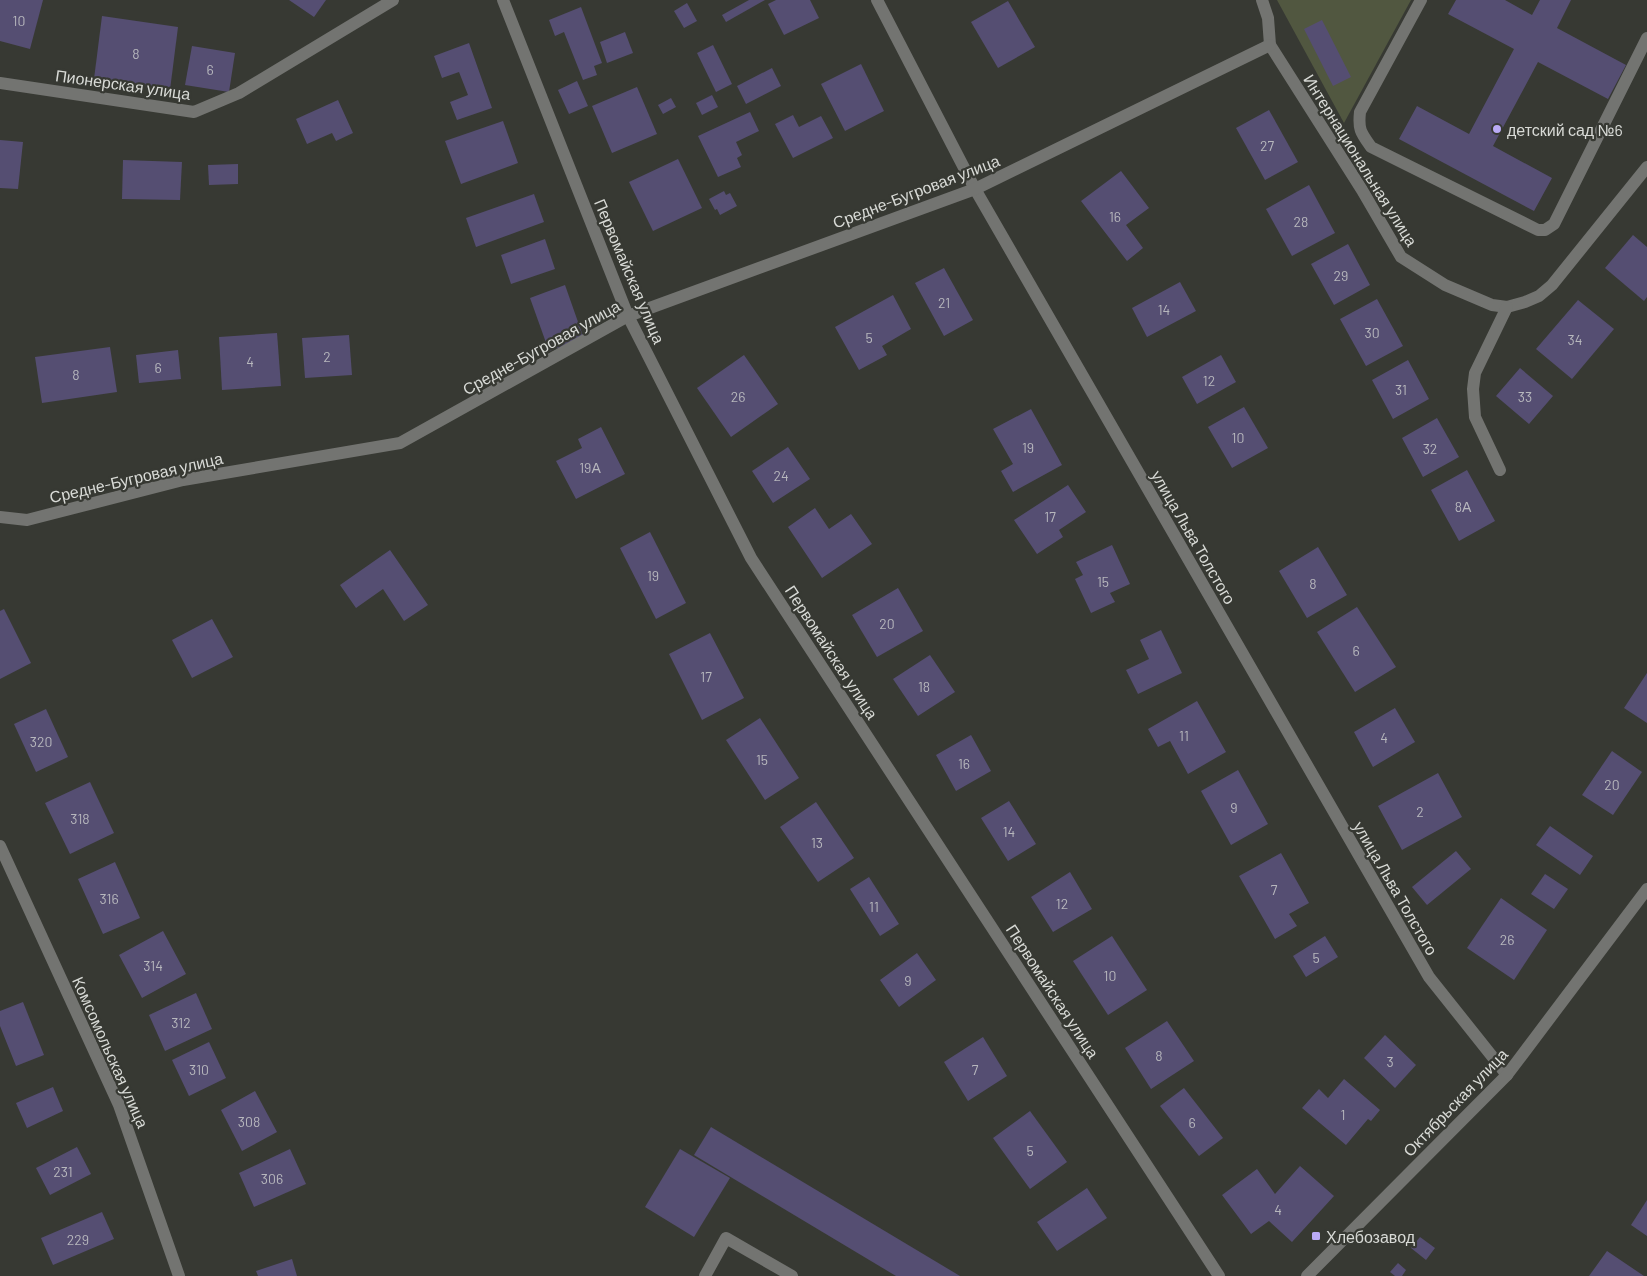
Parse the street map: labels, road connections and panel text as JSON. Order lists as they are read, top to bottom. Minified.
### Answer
{"streets":{"street":["Пионерская улица","Интернациональная улица","Средне-Бугровая улица","Первомайская улица","улица Льва Толстого","Комсомольская улица","Октябрьская улица"]},"crossings":[["Интернациональная улица","Средне-Бугровая улица"],["Средне-Бугровая улица","Первомайская улица"],["Средне-Бугровая улица","улица Льва Толстого"],["улица Льва Толстого","Октябрьская улица"]],"places":{"other":["детский сад №6"],"transit":["Хлебозавод"]},"house_numbers":["10","8","6","27","16","28","29","21","14","30","5","34","2","4","6","8","12","31","26","33","10","19","32","19А","24","8А","17","19","15","8","20","6","17","18","11","4","320","15","16","20","9","2","318","14","13","7","316","12","11","26","5","314","10","9","312","8","3","310","7","1","308","6","5","231","306","4","229"]}
